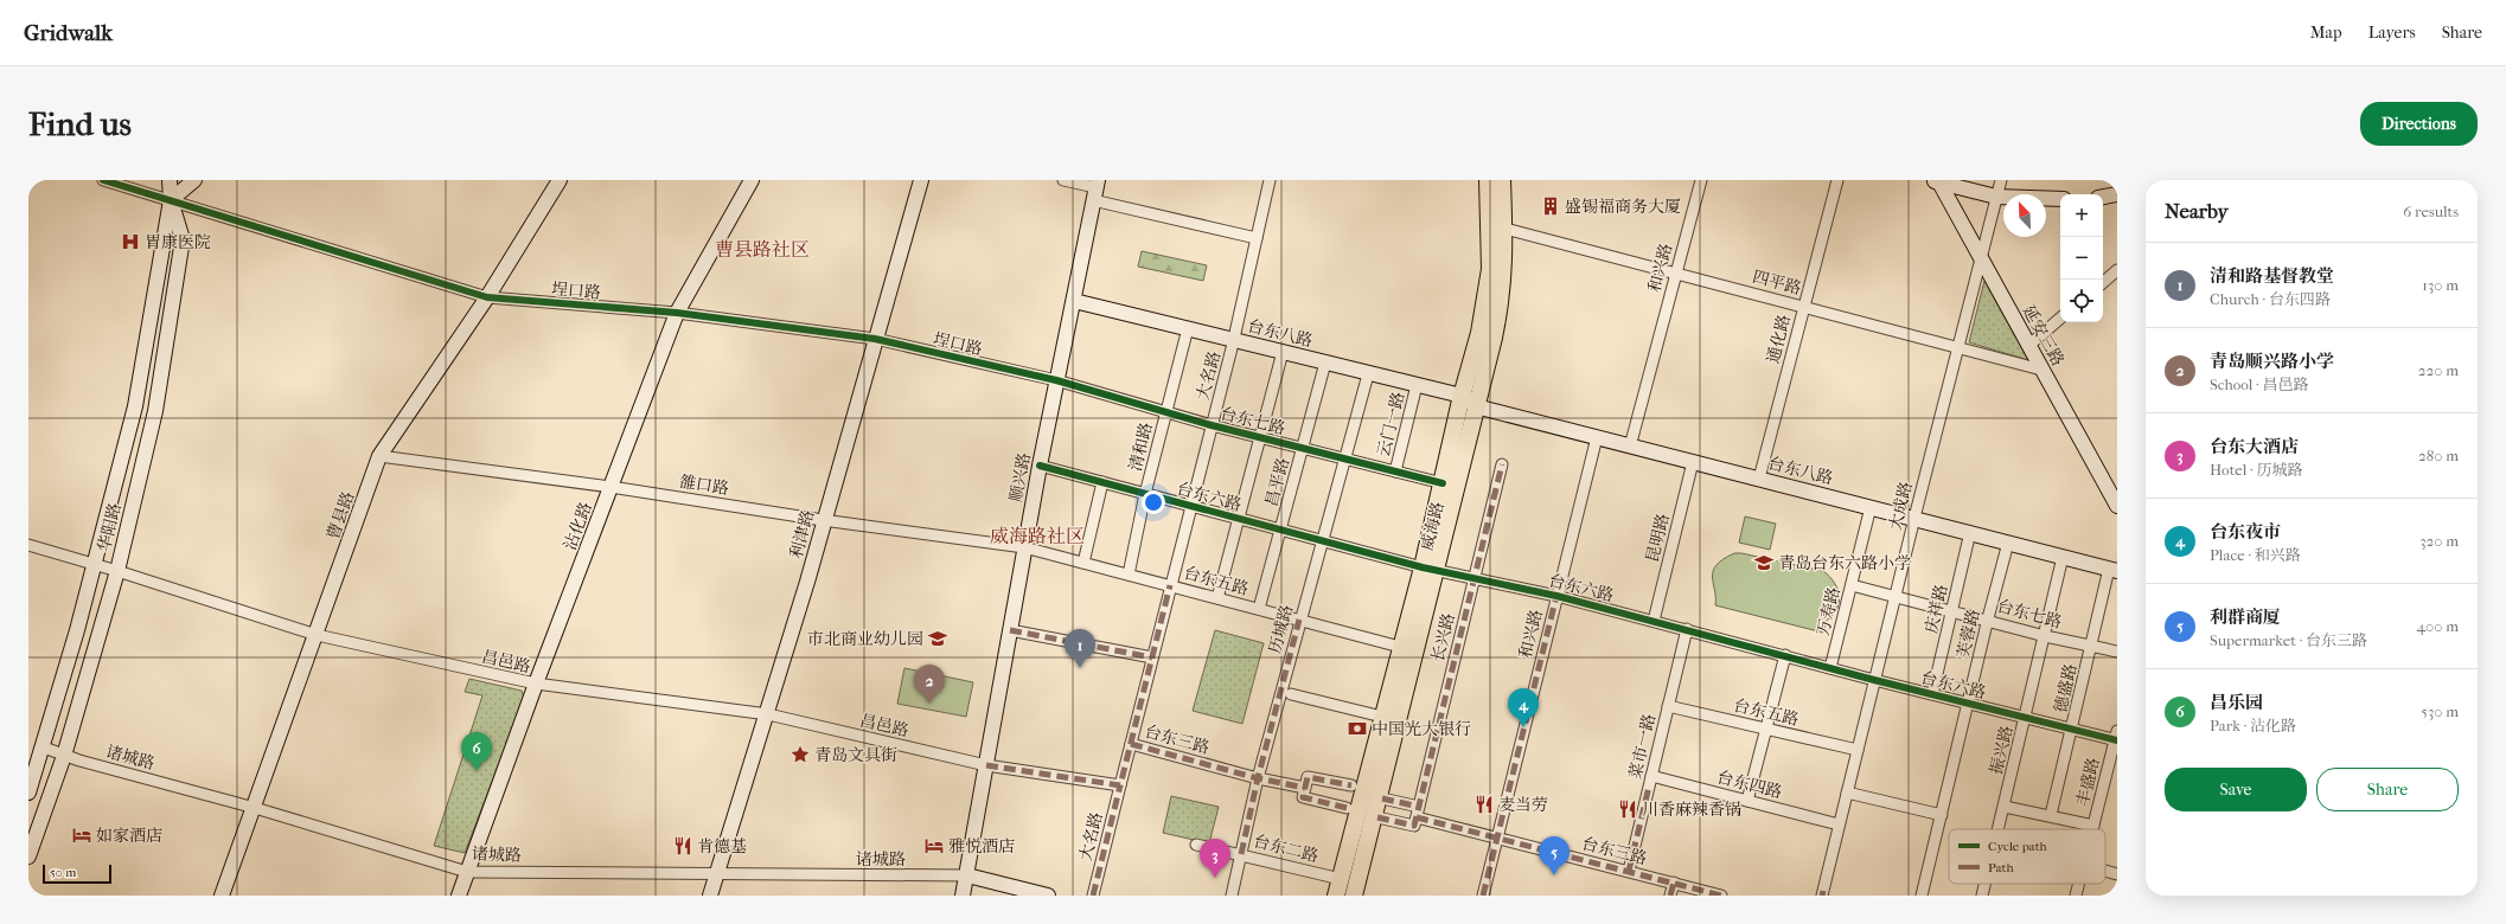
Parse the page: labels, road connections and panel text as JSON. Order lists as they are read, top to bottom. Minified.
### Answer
{"streets":{"main road":["威海路"],"street":["和兴路","四平路","埕口路","台东八路","延安三路","通化路","大名路","台东七路","云门一路","清和路","顺兴路","昌平路","雒口路","台东六路","大成路","曹县路","沾化路","华阳路","利津路","昆明路","台东五路","庆祥路","万寿路","历城路","芙蓉路","长兴路","昌邑路","德盛路","台东三路","菜市一路","振兴路","诸城路","丰盛路","台东四路","台东二路"]},"crossings":[["和兴路","四平路"],["和兴路","台东八路"],["和兴路","台东六路"],["和兴路","台东三路"],["四平路","延安三路"],["四平路","通化路"],["四平路","大成路"],["四平路","威海路"],["埕口路","台东七路"],["埕口路","顺兴路"],["埕口路","曹县路"],["埕口路","沾化路"],["埕口路","华阳路"],["埕口路","利津路"],["台东八路","通化路"],["台东八路","大名路"],["台东八路","云门一路"],["台东八路","清和路"],["台东八路","顺兴路"],["台东八路","昌平路"],["台东八路","大成路"],["台东八路","威海路"],["台东八路","昆明路"],["台东八路","庆祥路"],["台东八路","万寿路"],["台东八路","历城路"],["台东八路","芙蓉路"],["台东八路","德盛路"],["台东八路","振兴路"],["延安三路","大成路"],["大名路","台东七路"],["大名路","台东六路"],["大名路","台东五路"],["大名路","台东三路"],["台东七路","云门一路"],["台东七路","清和路"],["台东七路","顺兴路"],["台东七路","昌平路"],["台东七路","大成路"],["台东七路","威海路"],["台东七路","庆祥路"],["台东七路","万寿路"],["台东七路","历城路"],["台东七路","芙蓉路"],["台东七路","德盛路"],["台东七路","振兴路"],["清和路","台东六路"],["清和路","台东五路"],["顺兴路","雒口路"],["顺兴路","台东六路"],["顺兴路","台东五路"],["顺兴路","昌邑路"],["顺兴路","诸城路"],["昌平路","台东六路"],["昌平路","台东五路"],["雒口路","曹县路"],["雒口路","沾化路"],["雒口路","利津路"],["雒口路","台东五路"],["台东六路","大成路"],["台东六路","威海路"],["台东六路","昆明路"],["台东六路","庆祥路"],["台东六路","万寿路"],["台东六路","历城路"],["台东六路","芙蓉路"],["台东六路","长兴路"],["台东六路","德盛路"],["台东六路","菜市一路"],["台东六路","振兴路"],["台东六路","丰盛路"],["大成路","台东五路"],["大成路","台东四路"],["曹县路","昌邑路"],["曹县路","诸城路"],["沾化路","昌邑路"],["沾化路","诸城路"],["威海路","台东五路"],["威海路","台东二路"],["华阳路","昌邑路"],["华阳路","诸城路"],["利津路","昌邑路"],["利津路","诸城路"],["台东五路","历城路"],["台东五路","菜市一路"],["历城路","台东三路"],["历城路","台东二路"],["长兴路","台东三路"],["台东三路","菜市一路"],["菜市一路","台东四路"]],"districts":["曹县路社区","威海路社区"],"places":{"building":["盛锡福商务大厦"],"hospital":["胃康医院"],"school or university":["青岛台东六路小学","市北商业幼儿园"],"bank":["中国光大银行"],"place":["青岛文具街"],"restaurant":["麦当劳","川香麻辣香锅","肯德基"],"hotel":["如家酒店","雅悦酒店"]},"legend":["Cycle path","Path"],"scale_bar":"50 m","north":"top left","page":{"header":"Gridwalk","nav":["Map","Layers","Share"],"buttons":["Directions",["Save","Share"]],"title":"Find us","heading":["Nearby","6 results"],"map_buttons":["+","−"],"list":[{"mark":"1","name":"清和路基督教堂","note":"Church · 台东四路","value":"130 m"},{"mark":"2","name":"青岛顺兴路小学","note":"School · 昌邑路","value":"220 m"},{"mark":"3","name":"台东大酒店","note":"Hotel · 历城路","value":"280 m"},{"mark":"4","name":"台东夜市","note":"Place · 和兴路","value":"320 m"},{"mark":"5","name":"利群商厦","note":"Supermarket · 台东三路","value":"400 m"},{"mark":"6","name":"昌乐园","note":"Park · 沾化路","value":"530 m"}],"pins":["1","2","4","6","5","3"],"scale":"50 m"}}
